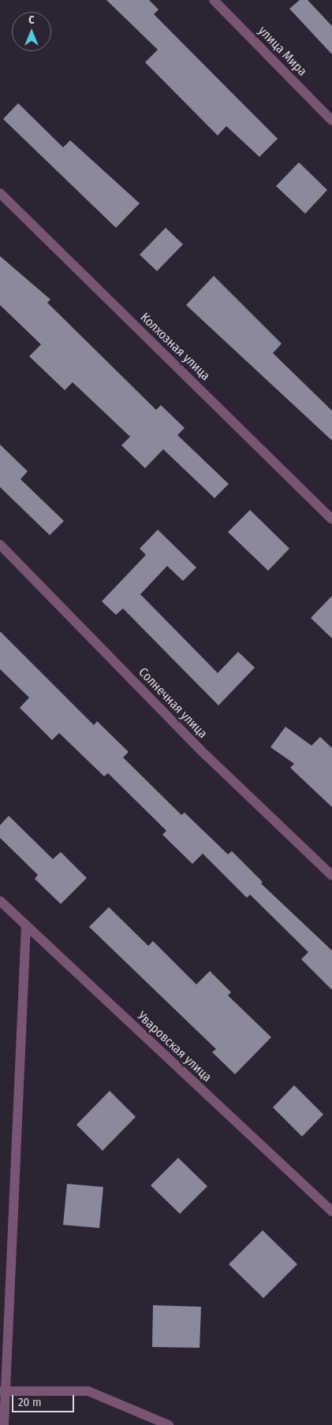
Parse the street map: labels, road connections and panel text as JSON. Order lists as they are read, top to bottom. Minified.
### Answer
{"streets":{"street":["улица Мира","Колхозная улица","Солнечная улица","Уваровская улица"]},"scale_bar":"20 m","north":"top"}
